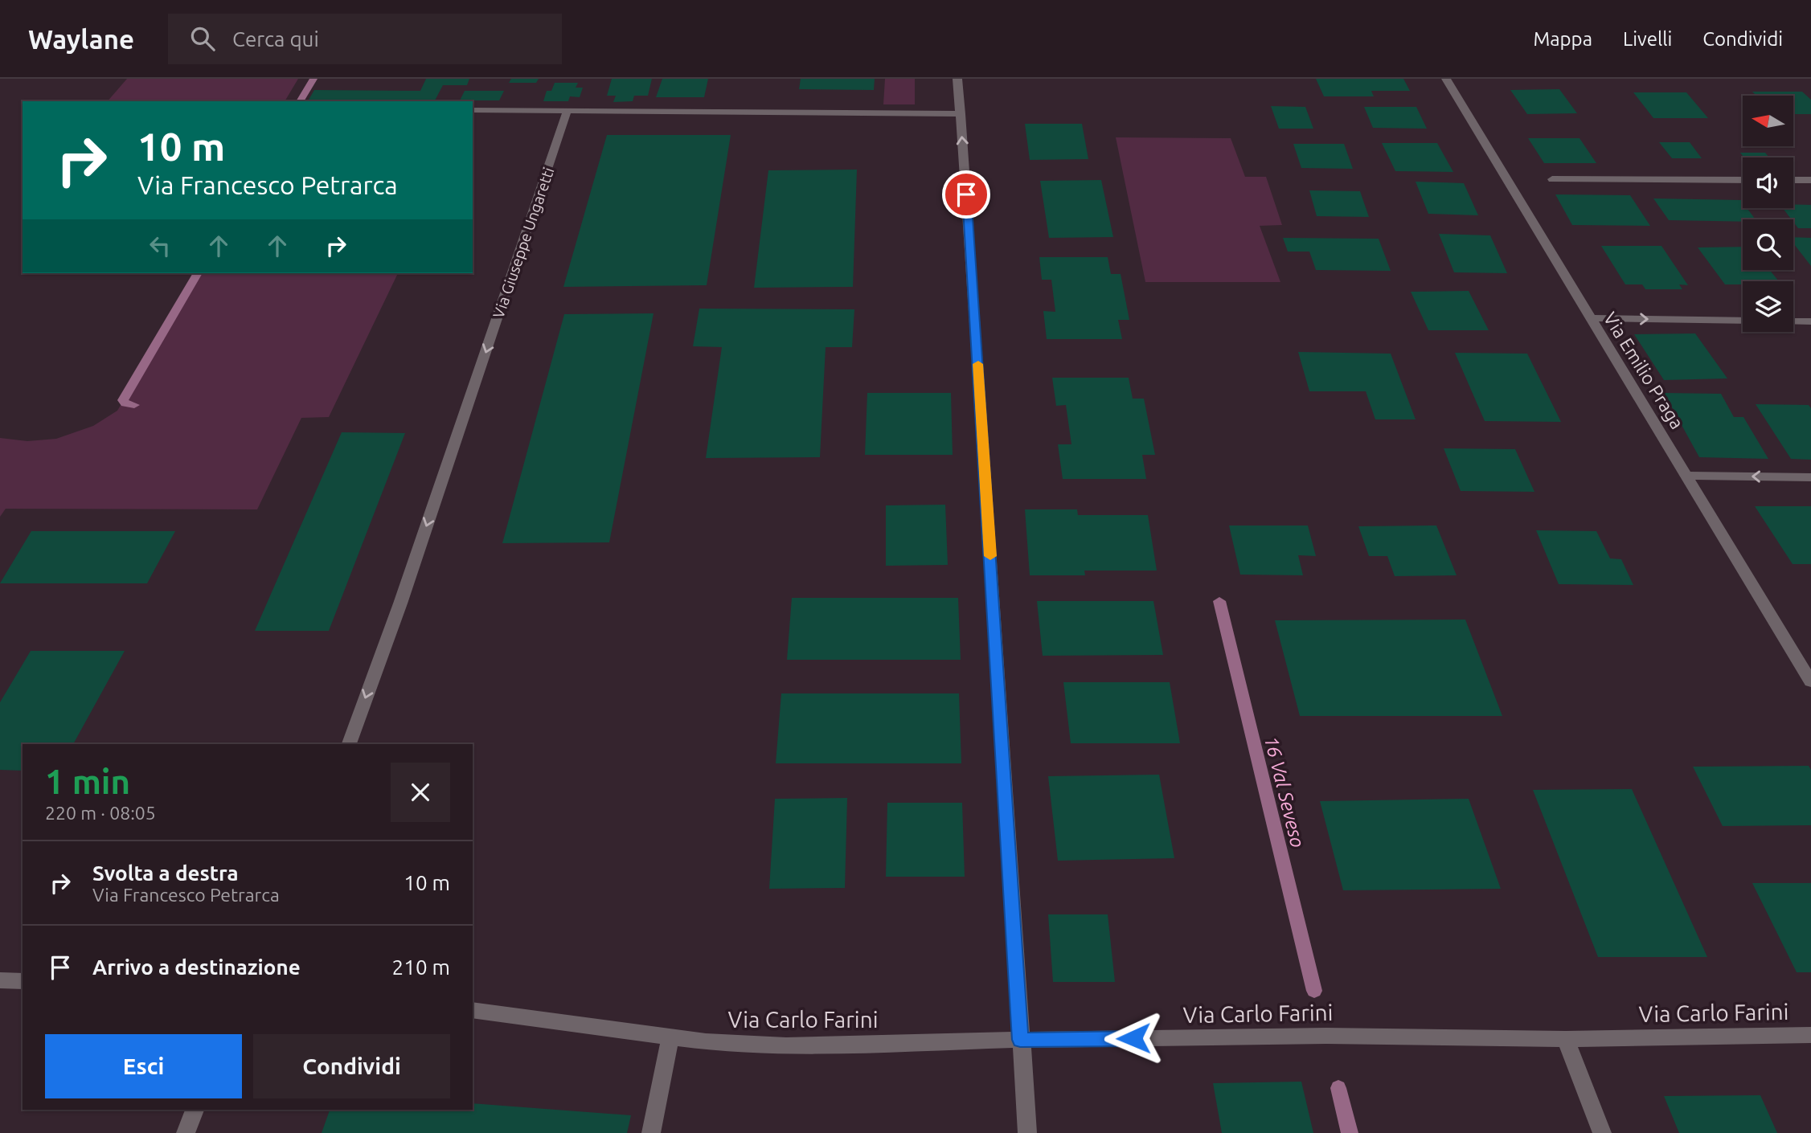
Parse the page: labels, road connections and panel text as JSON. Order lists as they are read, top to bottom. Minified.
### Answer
{"streets":{"street":["Via Giuseppe Ungaretti","Via Emilio Praga","Via Carlo Farini"]},"one_way":["Via Giuseppe Ungaretti"],"water":["16 Val Seveso"],"north":"left","page":{"header":"Waylane","search":"Cerca qui","nav":["Mappa","Livelli","Condividi"],"turn":["10 m","Via Francesco Petrarca"],"heading":["1 min","220 m · 08:05"],"list":[{"name":"Svolta a destra","note":"Via Francesco Petrarca","value":"10 m"},{"name":"Arrivo a destinazione","value":"210 m"}],"buttons":["Esci","Condividi"]}}
